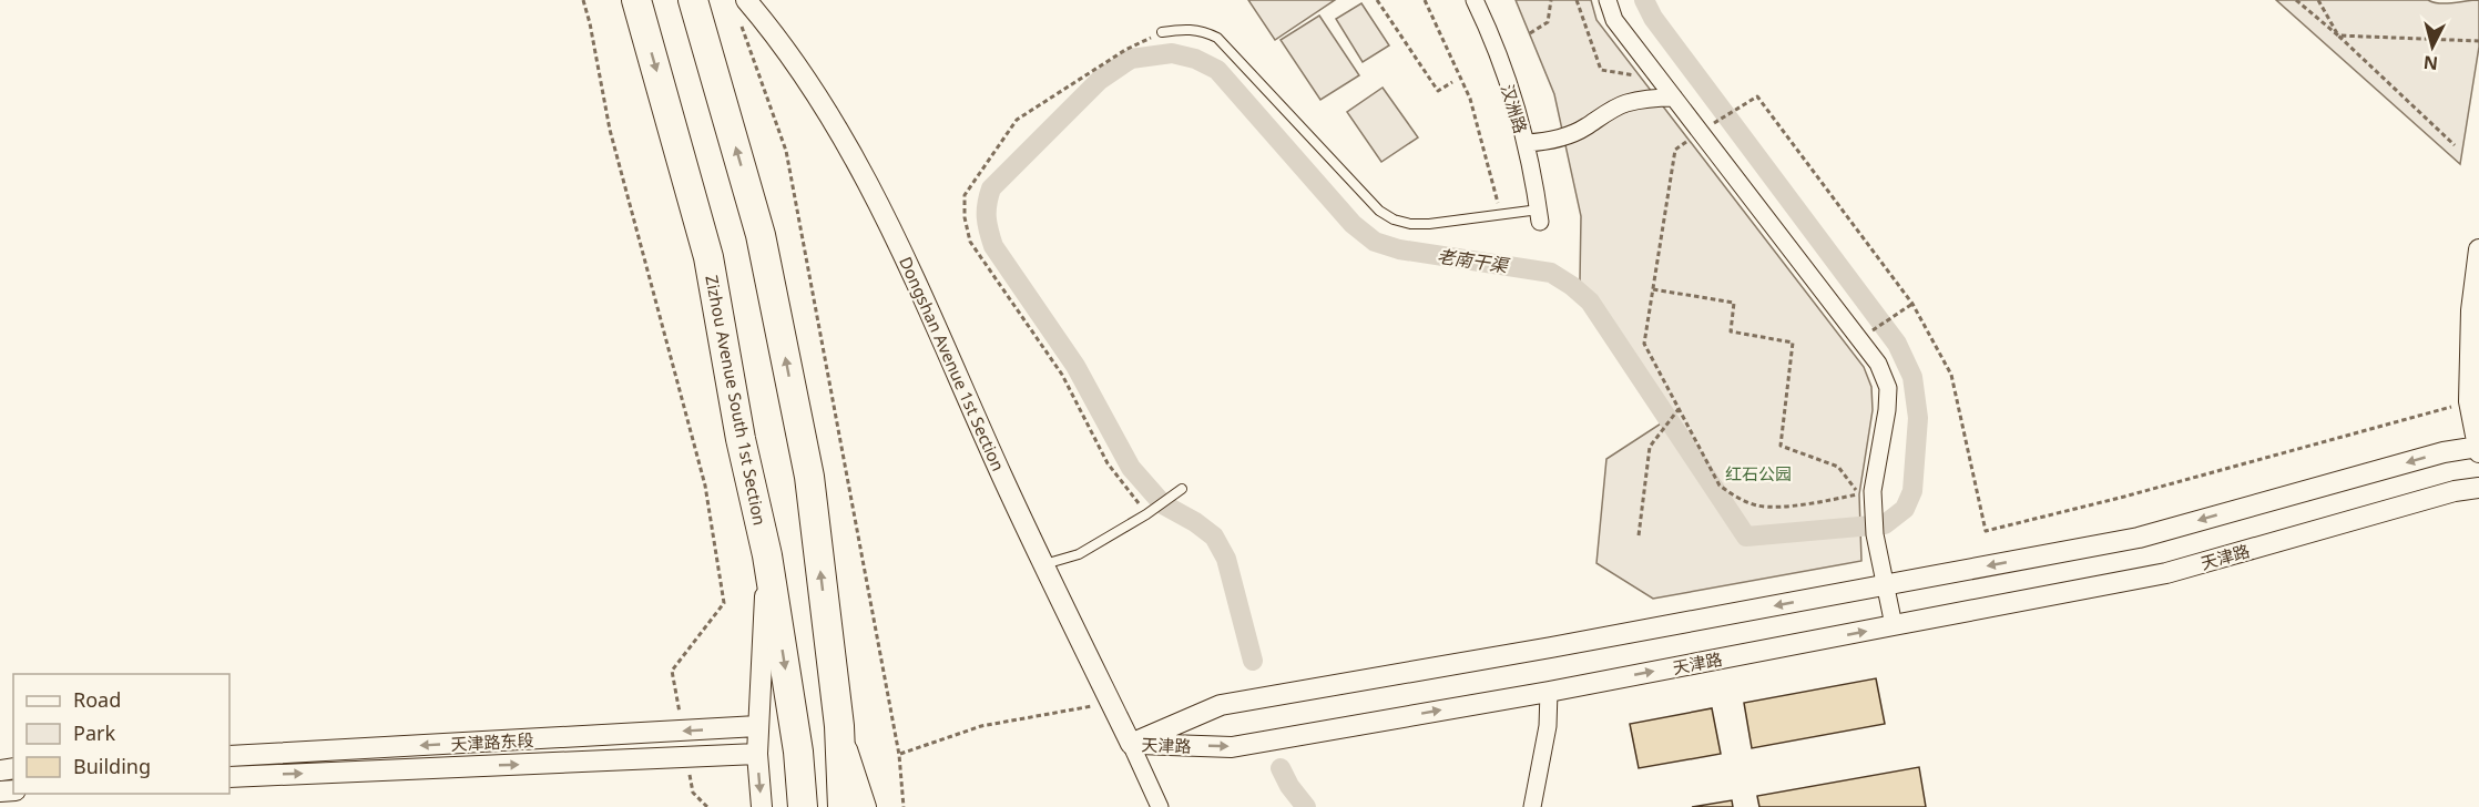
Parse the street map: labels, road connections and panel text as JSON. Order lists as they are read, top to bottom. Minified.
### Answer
{"streets":{"highway":["Zizhou Avenue South 1st Section"],"street":["汉洲路","Dongshan Avenue 1st Section","天津路","天津路东段"]},"crossings":[["Dongshan Avenue 1st Section","天津路"]],"water":["老南干渠"],"parks":["红石公园"],"legend":["Road","Park","Building"],"north":"bottom"}
